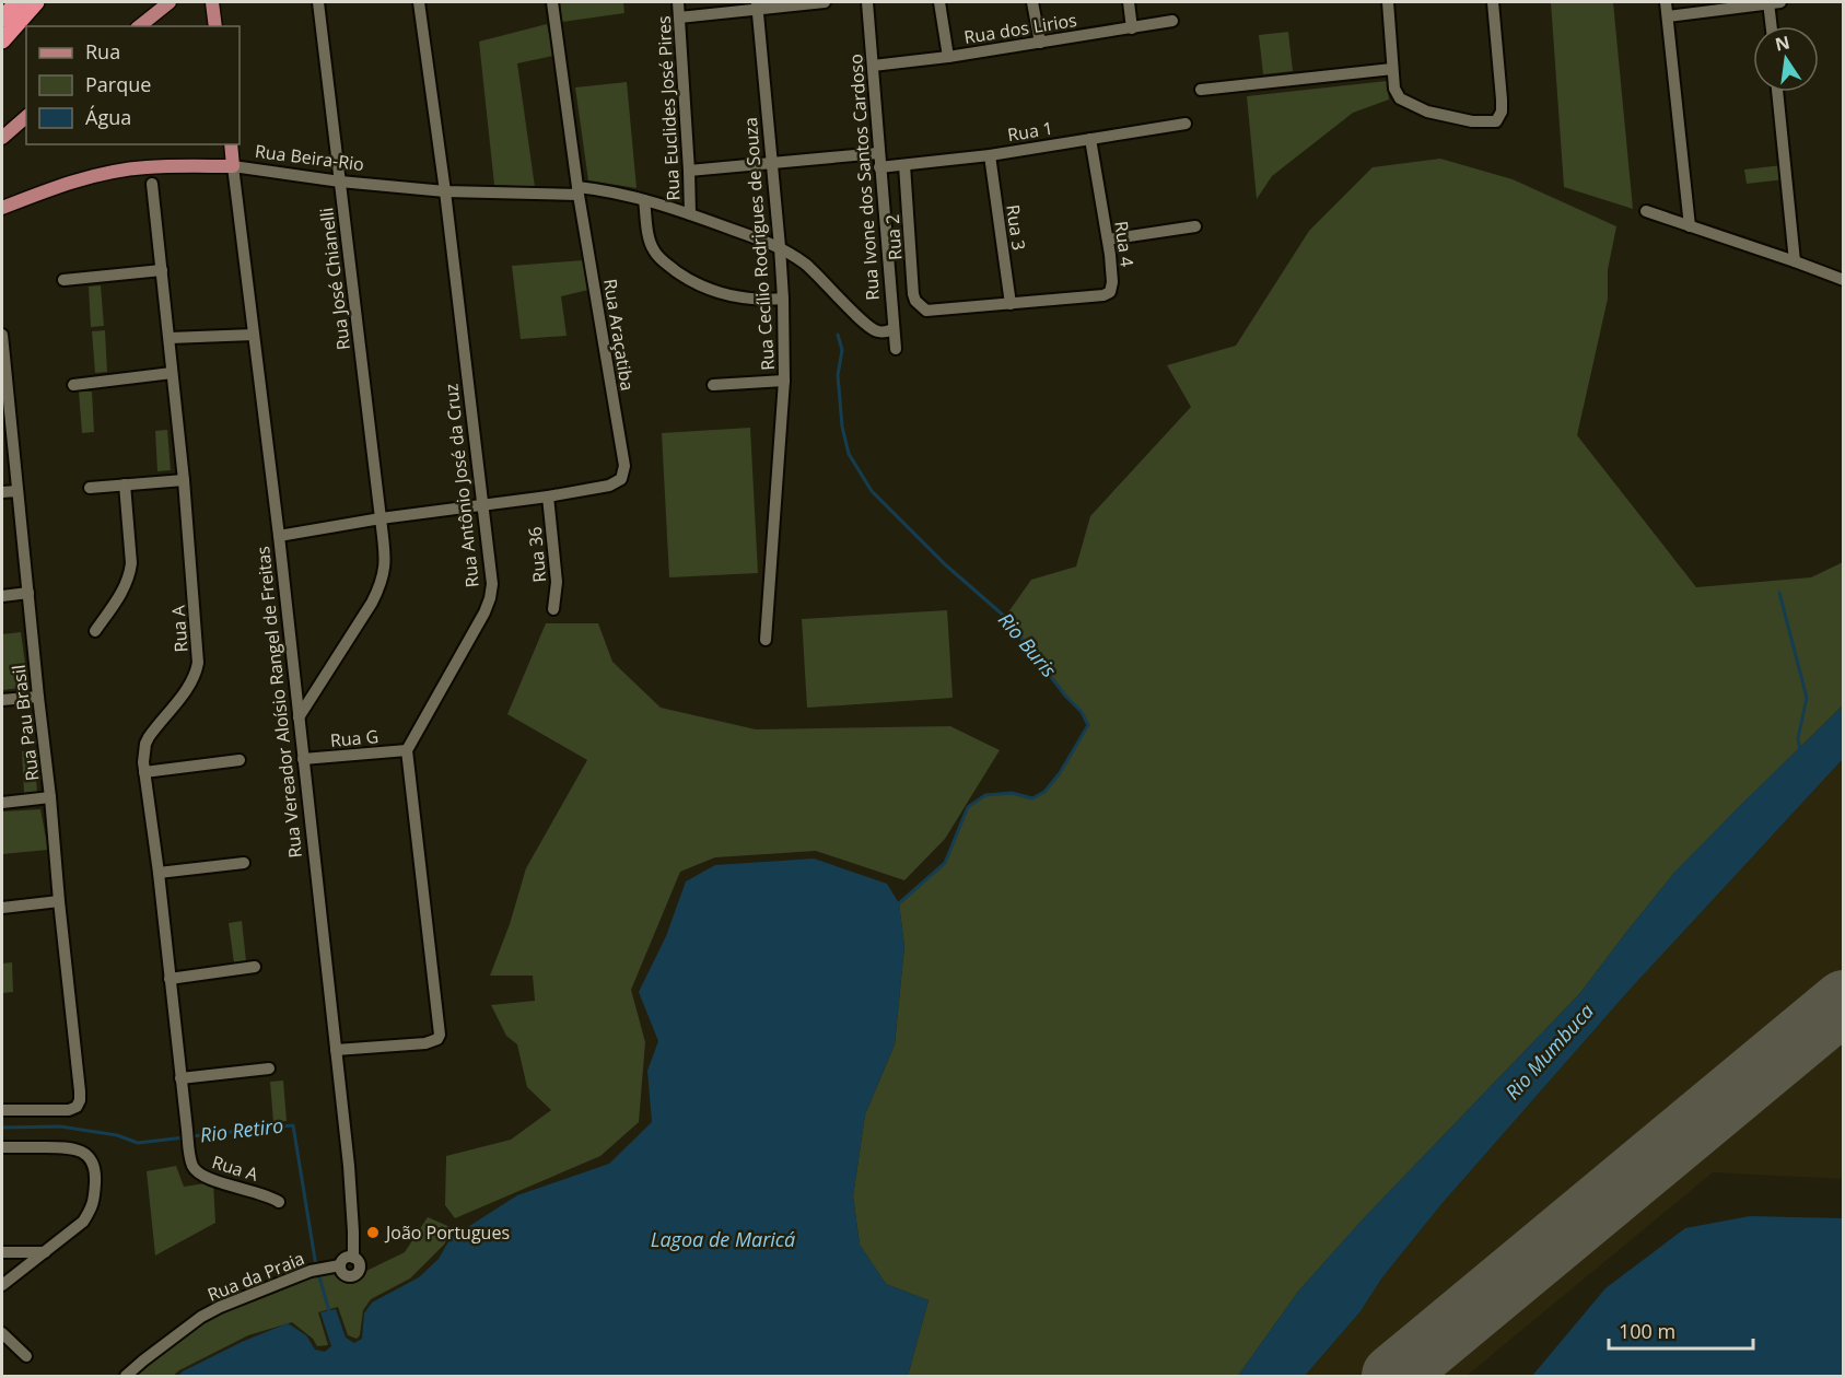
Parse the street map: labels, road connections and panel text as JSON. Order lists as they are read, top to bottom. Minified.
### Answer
{"streets":{"main road":["Rua Beira-Rio","Rua Vereador Aloísio Rangel de Freitas"],"street":["Rua dos Lirios","Rua Euclides José Pires","Rua 1","Rua Ivone dos Santos Cardoso","Rua 3","Rua 2","Rua Cecílio Rodrigues de Souza","Rua 4","Rua José Chianelli","Rua Araçatiba","Rua Antônio José da Cruz","Rua 36","Rua A","Rua Pau Brasil","Rua G","Rua da Praia"]},"crossings":[["Rua dos Lirios","Rua Ivone dos Santos Cardoso"],["Rua Euclides José Pires","Rua Beira-Rio"],["Rua 1","Rua Ivone dos Santos Cardoso"],["Rua 1","Rua 3"],["Rua 1","Rua 2"],["Rua 1","Rua 4"],["Rua Beira-Rio","Rua Ivone dos Santos Cardoso"],["Rua Beira-Rio","Rua Cecílio Rodrigues de Souza"],["Rua Beira-Rio","Rua José Chianelli"],["Rua Beira-Rio","Rua Araçatiba"],["Rua Beira-Rio","Rua Antônio José da Cruz"],["Rua Beira-Rio","Rua Vereador Aloísio Rangel de Freitas"],["Rua 3","Rua 2"],["Rua 3","Rua 4"],["Rua 2","Rua 4"],["Rua José Chianelli","Rua Vereador Aloísio Rangel de Freitas"],["Rua Araçatiba","Rua 36"],["Rua Antônio José da Cruz","Rua G"],["Rua Vereador Aloísio Rangel de Freitas","Rua G"],["Rua Vereador Aloísio Rangel de Freitas","Rua da Praia"]],"water":["Rio Buris","Rio Mumbuca","Rio Retiro","Lagoa de Maricá"],"places":["João Portugues"],"legend":["Rua","Parque","Água"],"scale_bar":"100 m","north":"top"}
